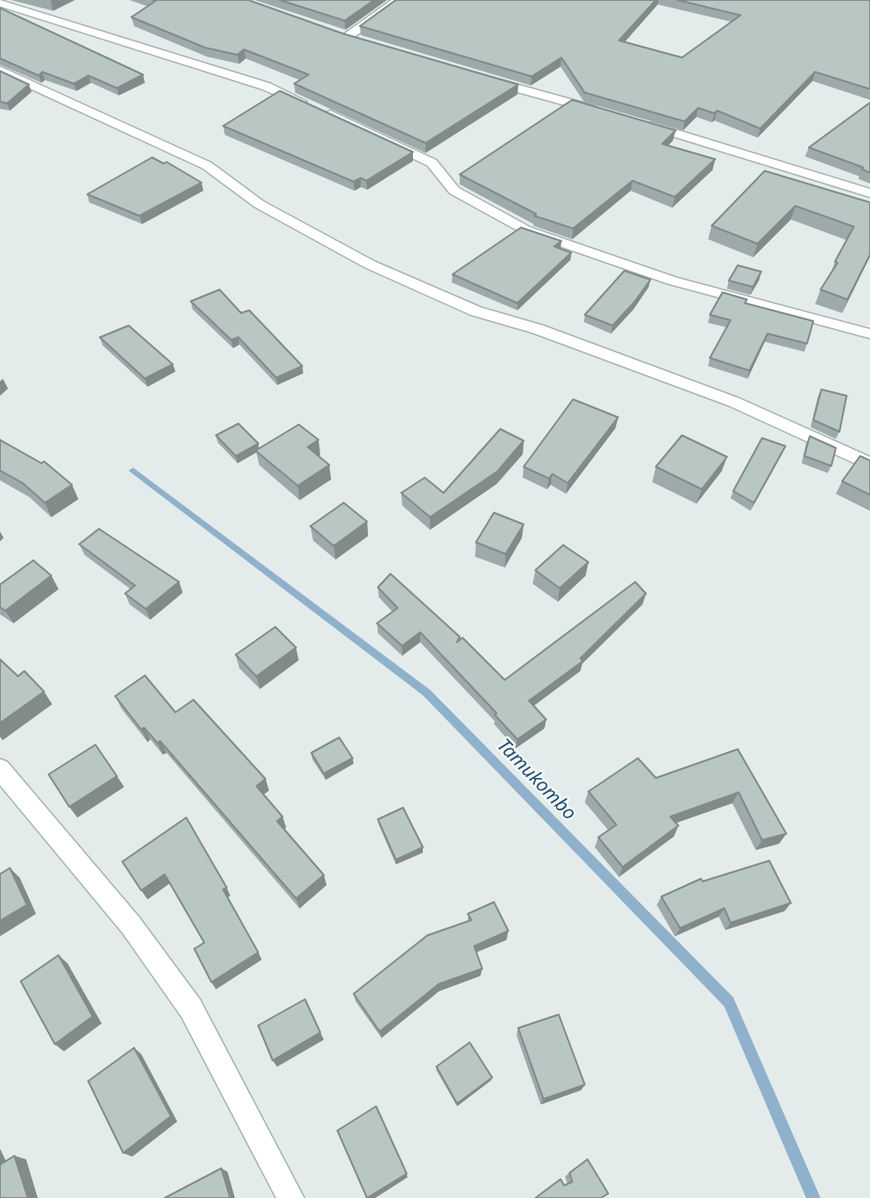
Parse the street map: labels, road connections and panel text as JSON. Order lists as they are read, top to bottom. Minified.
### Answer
{"water":["Tamukombo"]}
